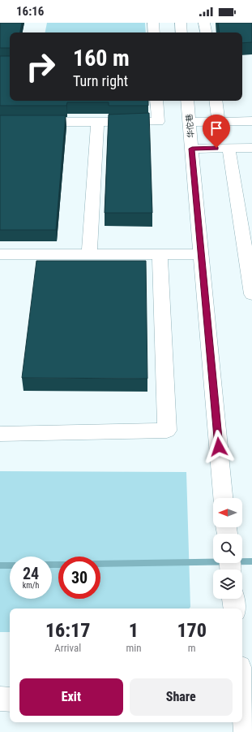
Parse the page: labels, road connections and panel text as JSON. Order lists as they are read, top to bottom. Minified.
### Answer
{"streets":{"street":["华佗巷"]},"north":"left","page":{"status":"16:16","turn":["160 m","Turn right"],"speed":"24 km/h","limit":"30","eta":["16:17","Arrival","1","min","170","m"],"buttons":["Exit","Share"]}}
